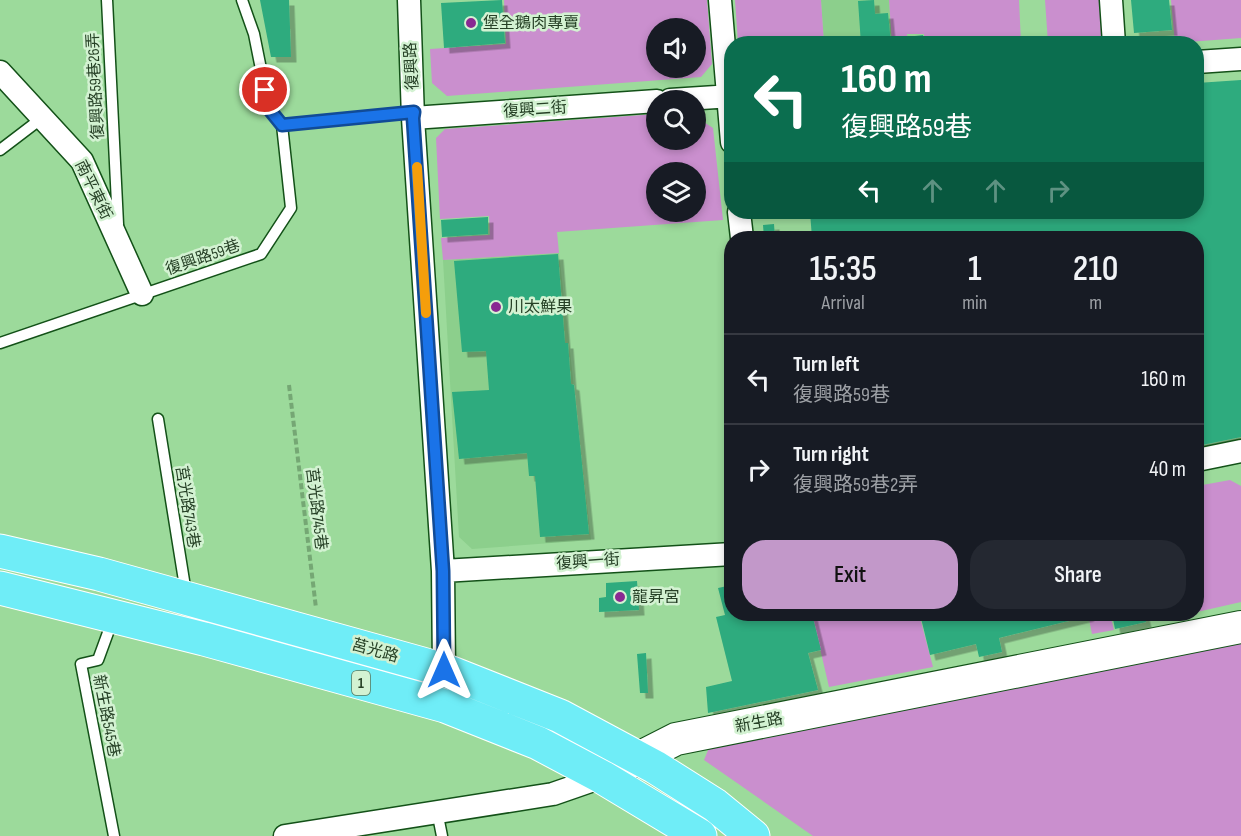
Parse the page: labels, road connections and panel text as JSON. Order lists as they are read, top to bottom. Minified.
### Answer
{"streets":{"main road":["莒光路","1"],"street":["復興路","復興二街","南平東街","復興一街","新生路"],"lane":["復興路59巷26弄","復興路59巷","莒光路743巷","新生路545巷"],"path":["莒光路745巷"]},"crossings":[["復興路","復興二街"],["復興路","復興一街"],["復興路","莒光路"],["復興路59巷26弄","南平東街"],["南平東街","復興路59巷"],["莒光路743巷","莒光路"],["莒光路745巷","莒光路"],["莒光路","新生路545巷"],["莒光路","新生路"]],"places":["堡全鵝肉專賣","川太鮮果","龍昇宮"],"page":{"turn":["160 m","復興路59巷"],"eta":["15:35","Arrival","1","min","210","m"],"list":[{"name":"Turn left","note":"復興路59巷","value":"160 m"},{"name":"Turn right","note":"復興路59巷2弄","value":"40 m"}],"buttons":["Exit","Share"]}}
